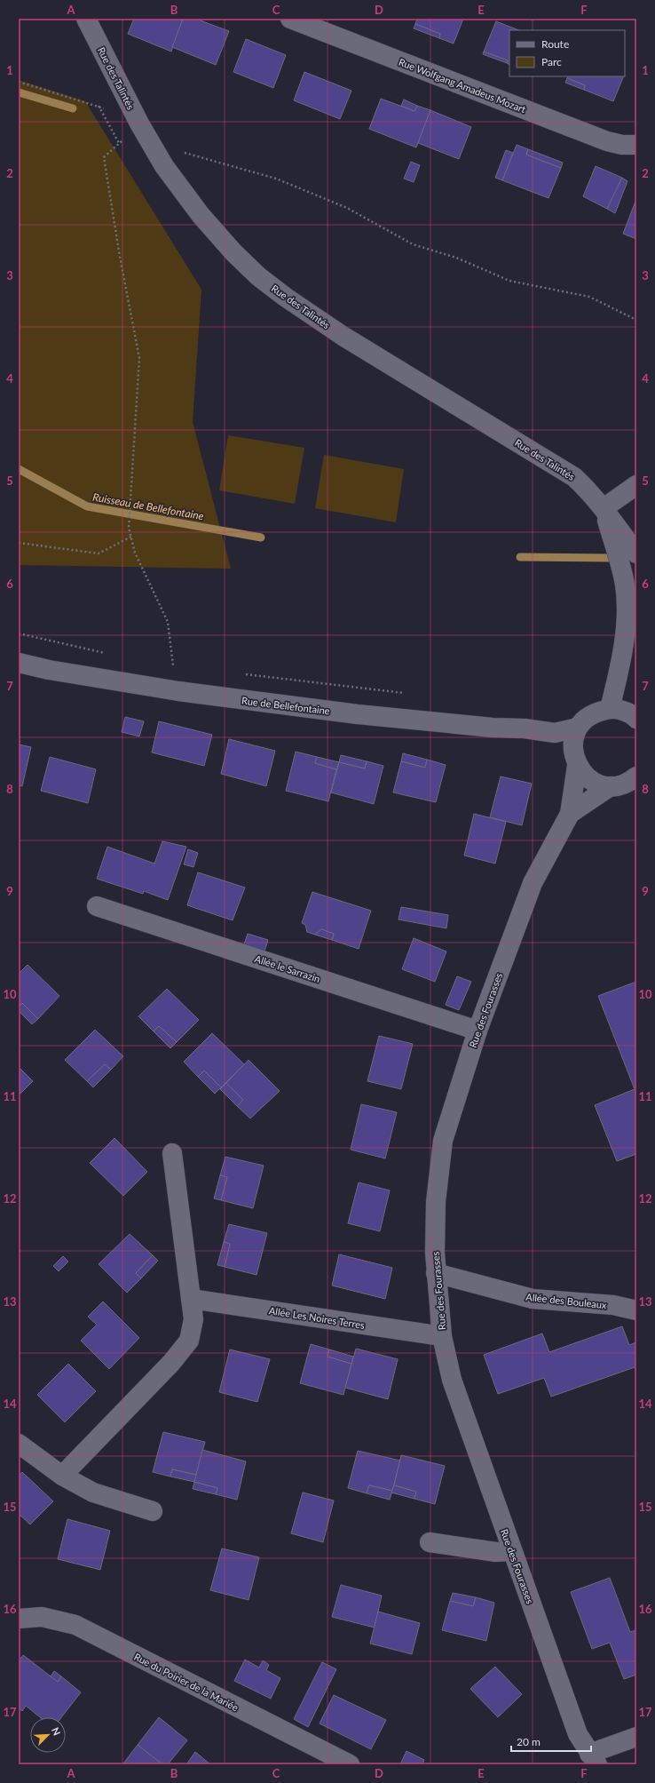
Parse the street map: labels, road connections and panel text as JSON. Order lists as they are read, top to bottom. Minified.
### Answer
{"streets":{"street":["Rue des Talintés","Rue Wolfgang Amadeus Mozart","Rue de Bellefontaine","Allée le Sarrazin","Rue des Fourasses","Allée des Bouleaux","Allée Les Noires Terres","Rue du Poirier de la Mariée"]},"crossings":[["Allée le Sarrazin","Rue des Fourasses"],["Rue des Fourasses","Allée des Bouleaux"],["Rue des Fourasses","Allée Les Noires Terres"]],"water":["Ruisseau de Bellefontaine"],"legend":["Route","Parc"],"scale_bar":"20 m","north":"top right","grid":{"columns":["A","B","C","D","E","F"],"rows":["1","2","3","4","5","6","7","8","9","10","11","12","13","14","15","16","17"]}}
